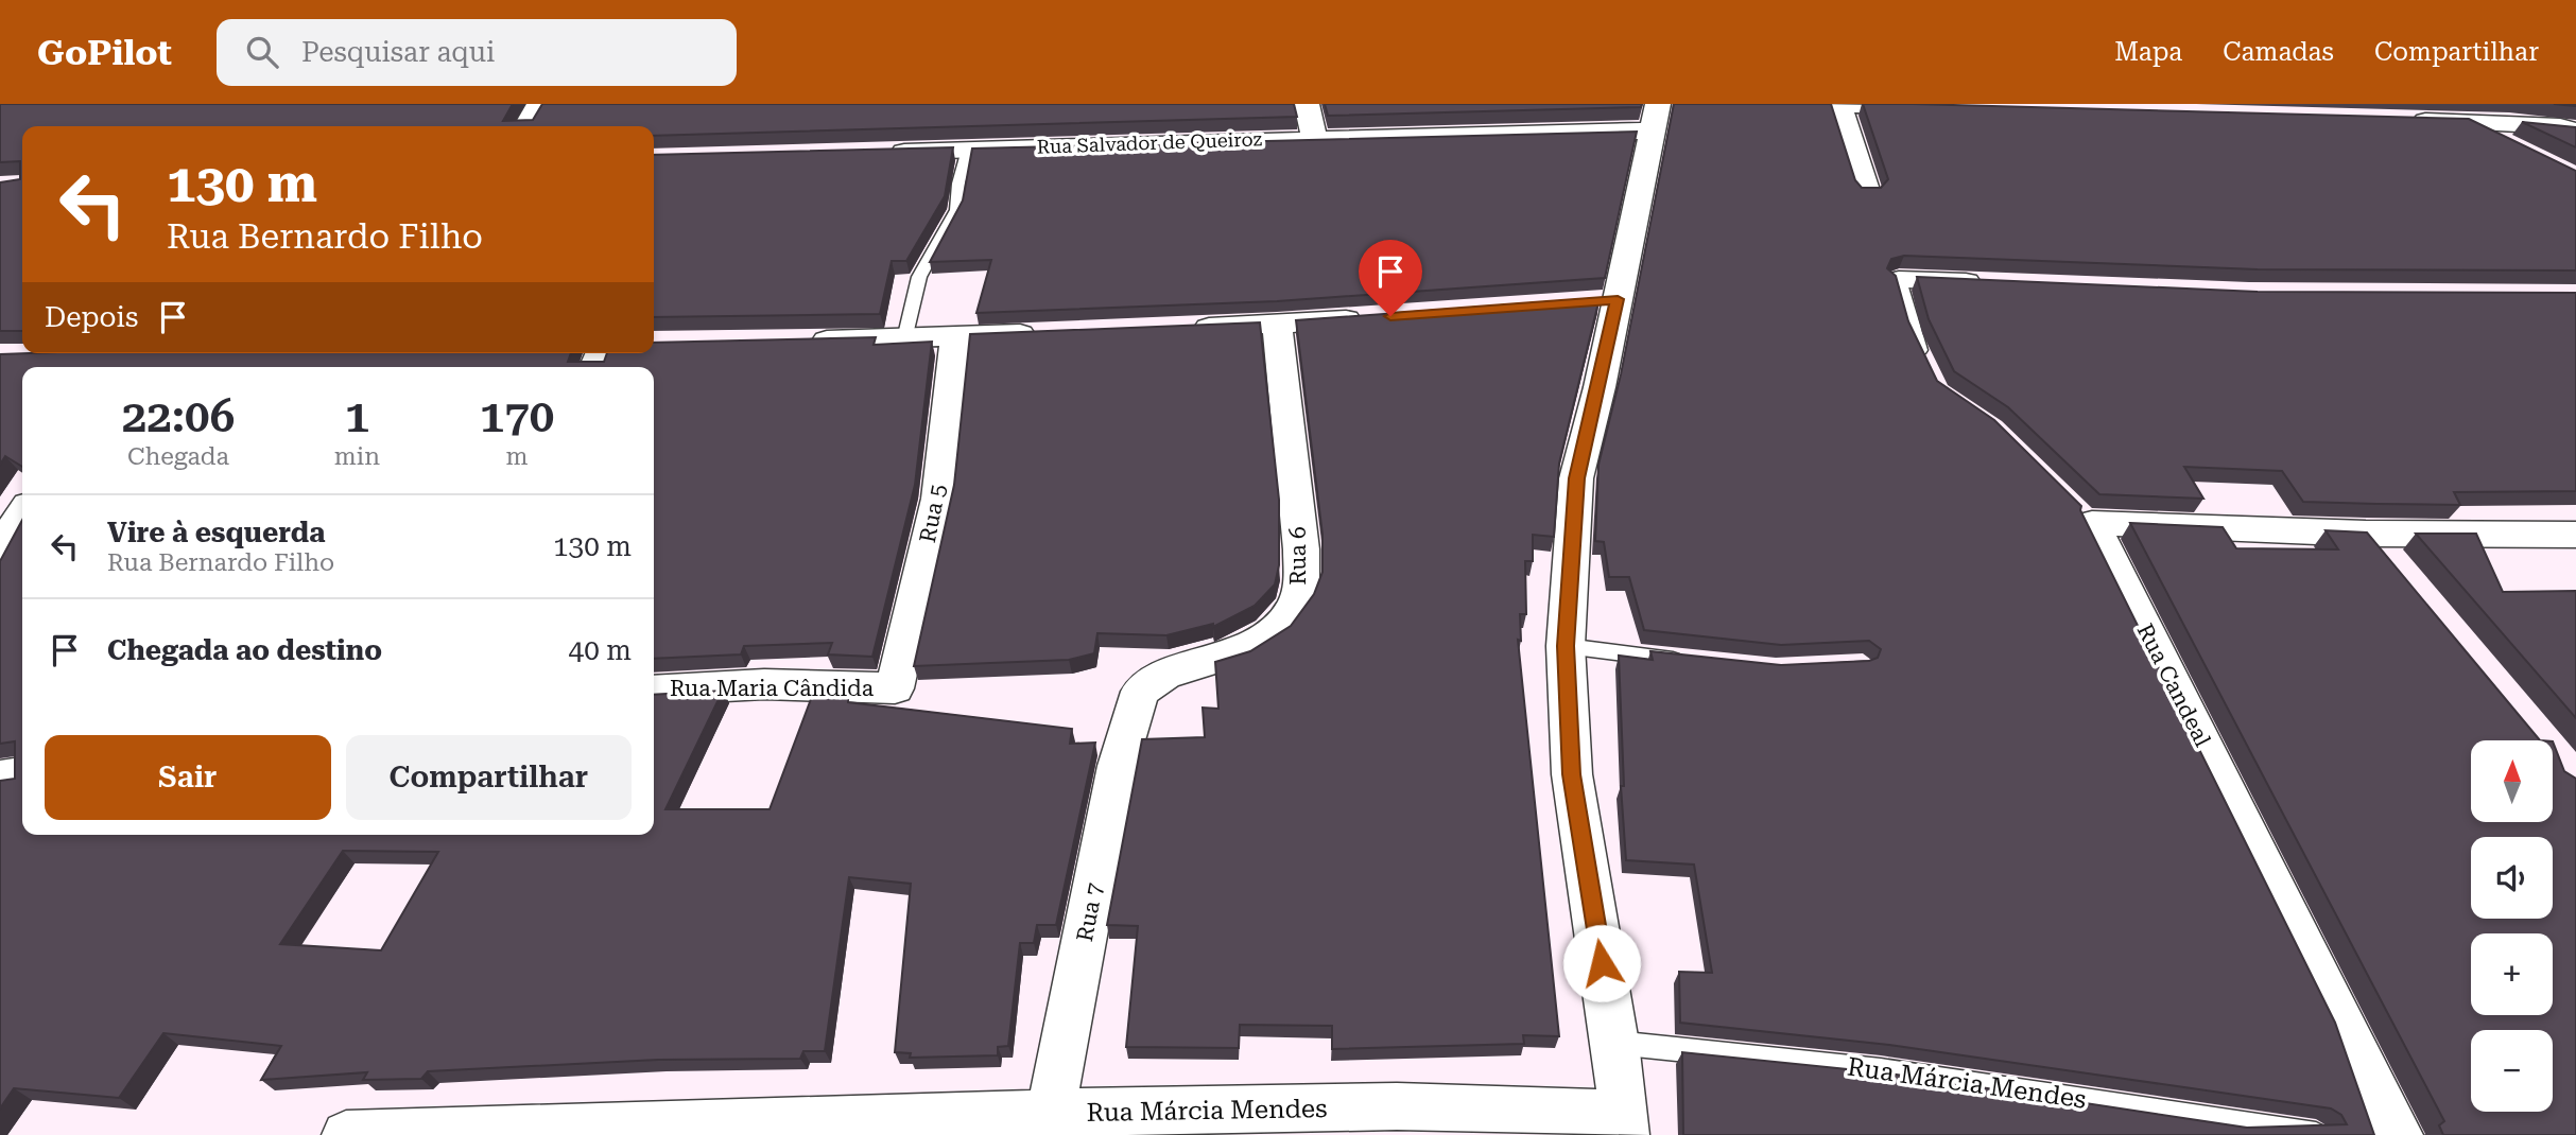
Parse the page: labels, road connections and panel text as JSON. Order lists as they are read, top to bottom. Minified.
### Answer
{"streets":{"street":["Rua Salvador de Queiroz","Rua 5","Rua 6","Rua Candeal","Rua Maria Cândida","Rua 7","Rua Márcia Mendes"]},"crossings":[["Rua 5","Rua Maria Cândida"],["Rua 6","Rua 7"],["Rua 7","Rua Márcia Mendes"]],"north":"top","page":{"header":"GoPilot","search":"Pesquisar aqui","nav":["Mapa","Camadas","Compartilhar"],"turn":["130 m","Rua Bernardo Filho"],"then":"Depois","eta":["22:06","Chegada","1","min","170","m"],"list":[{"name":"Vire à esquerda","note":"Rua Bernardo Filho","value":"130 m"},{"name":"Chegada ao destino","value":"40 m"}],"buttons":["Sair","Compartilhar"],"map_buttons":["+","−"]}}
